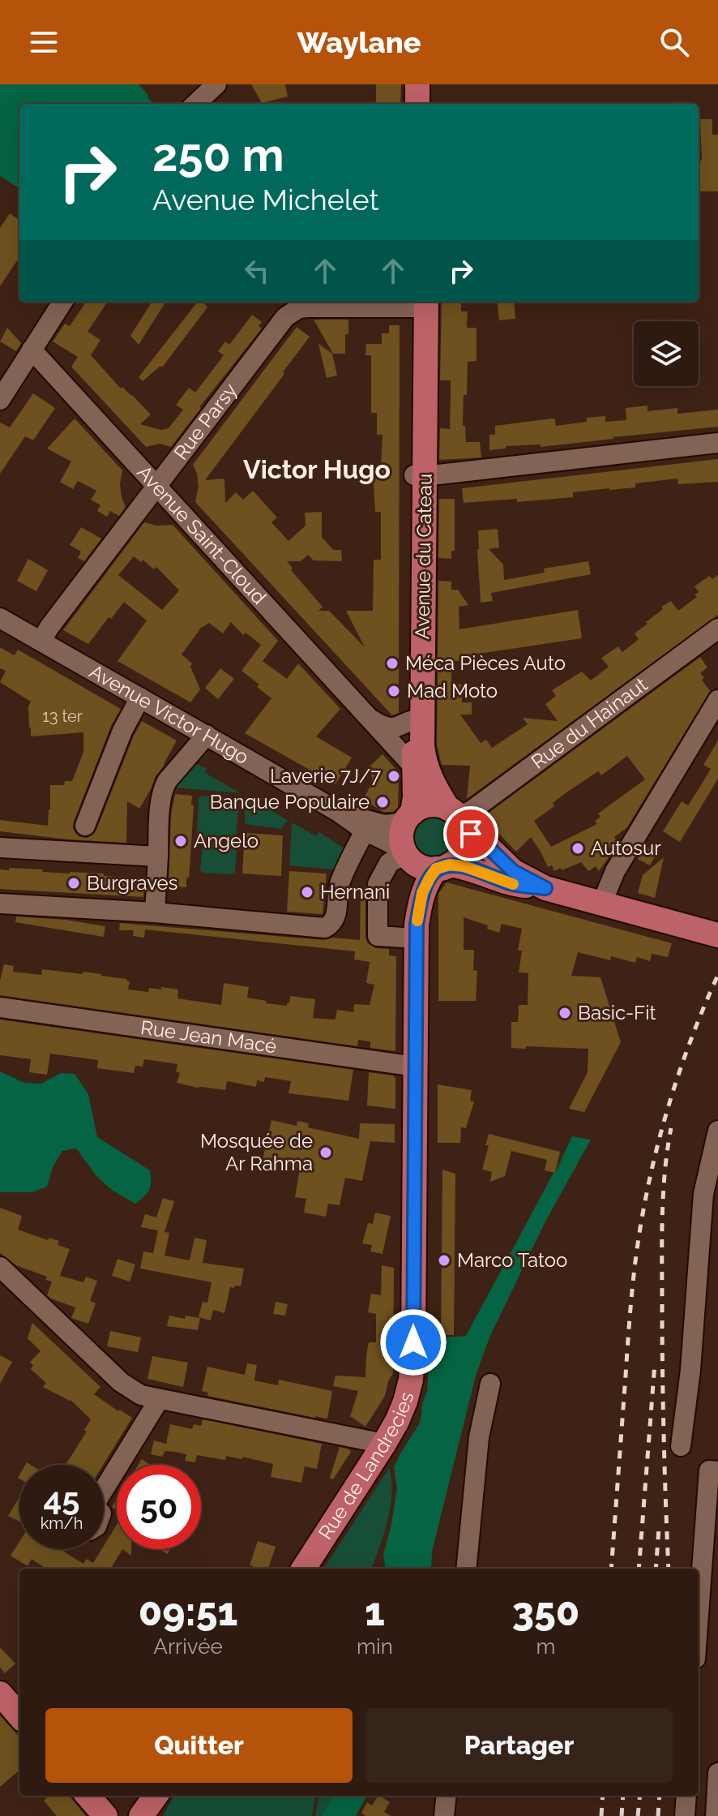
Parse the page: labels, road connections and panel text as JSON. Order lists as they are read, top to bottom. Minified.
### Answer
{"streets":{"main road":["Avenue du Cateau","Rue de Landrecies"],"street":["Rue Parsy","Avenue Saint-Cloud","Avenue Victor Hugo","Rue du Hainaut","Rue Jean Macé"]},"crossings":[["Rue Parsy","Avenue Saint-Cloud"],["Rue Parsy","Avenue du Cateau"],["Rue Parsy","Avenue Victor Hugo"],["Avenue Saint-Cloud","Avenue du Cateau"],["Avenue du Cateau","Avenue Victor Hugo"],["Avenue du Cateau","Rue du Hainaut"],["Avenue du Cateau","Rue de Landrecies"],["Avenue Victor Hugo","Rue du Hainaut"],["Avenue Victor Hugo","Rue de Landrecies"],["Rue du Hainaut","Rue de Landrecies"],["Rue Jean Macé","Rue de Landrecies"]],"districts":["Victor Hugo"],"places":["Méca Pièces Auto","Mad Moto","Laverie 7J/7","Banque Populaire","Angelo","Autosur","Burgraves","Hernani","Basic-Fit","Mosquée de Ar Rahma","Marco Tatoo"],"house_numbers":["13 ter"],"page":{"header":"Waylane","turn":["250 m","Avenue Michelet"],"speed":"45 km/h","limit":"50","eta":["09:51","Arrivée","1","min","350","m"],"buttons":["Quitter","Partager"]}}
